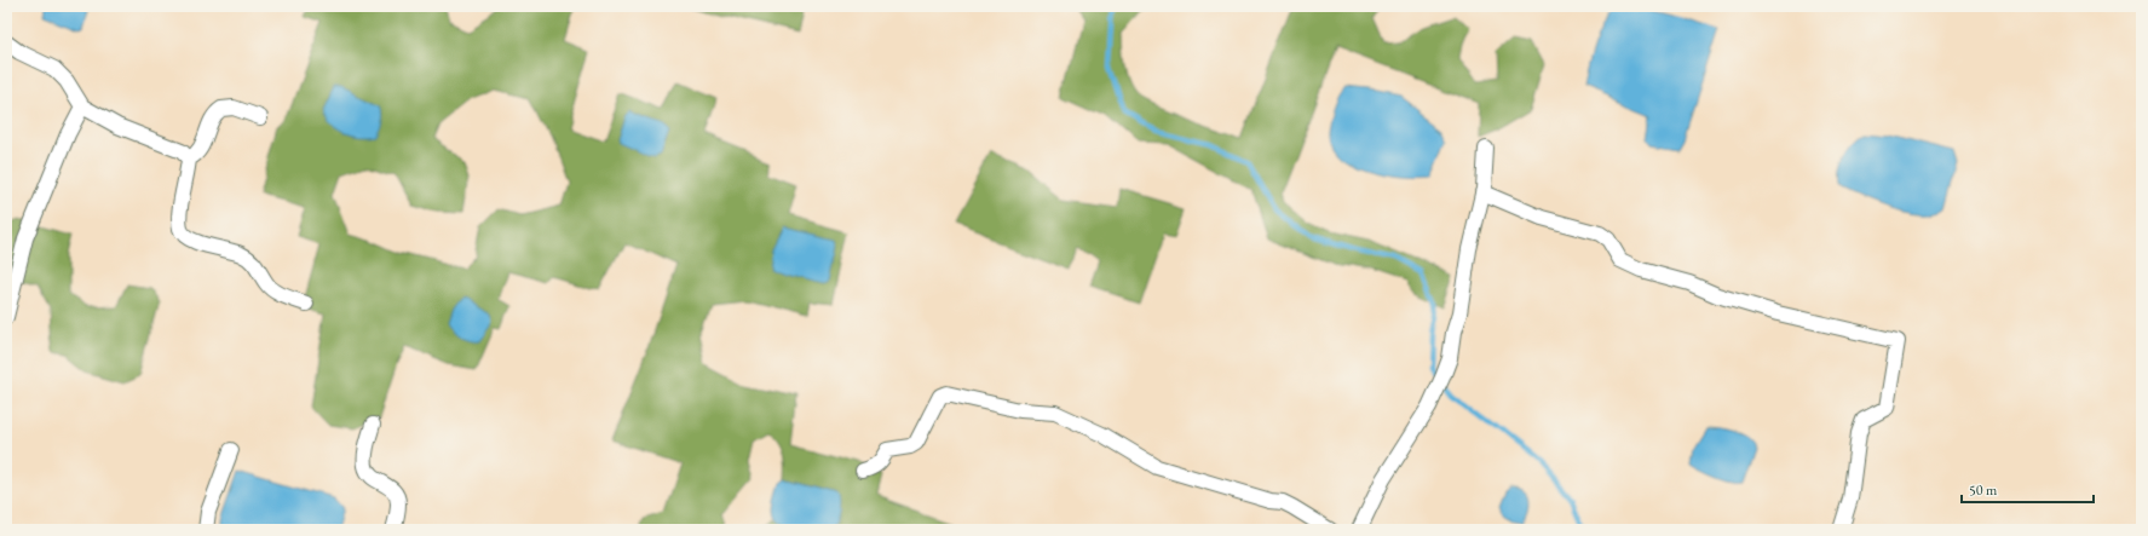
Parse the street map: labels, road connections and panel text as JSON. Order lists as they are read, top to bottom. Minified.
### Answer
{"scale_bar":"50 m"}
